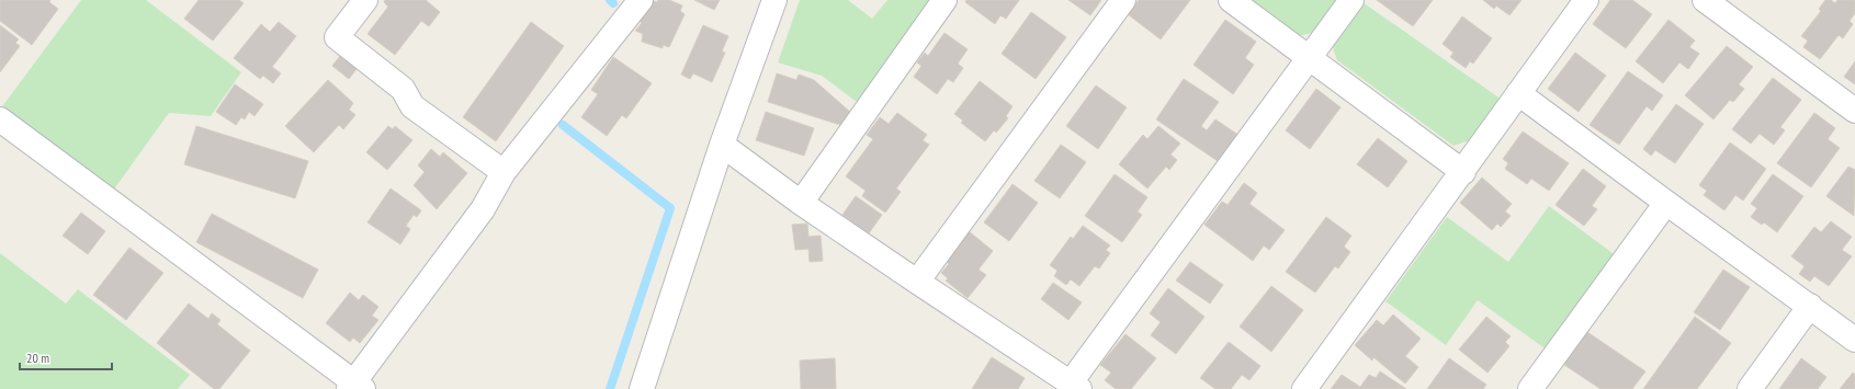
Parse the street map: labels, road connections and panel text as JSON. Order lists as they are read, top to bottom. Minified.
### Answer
{"scale_bar":"20 m"}
